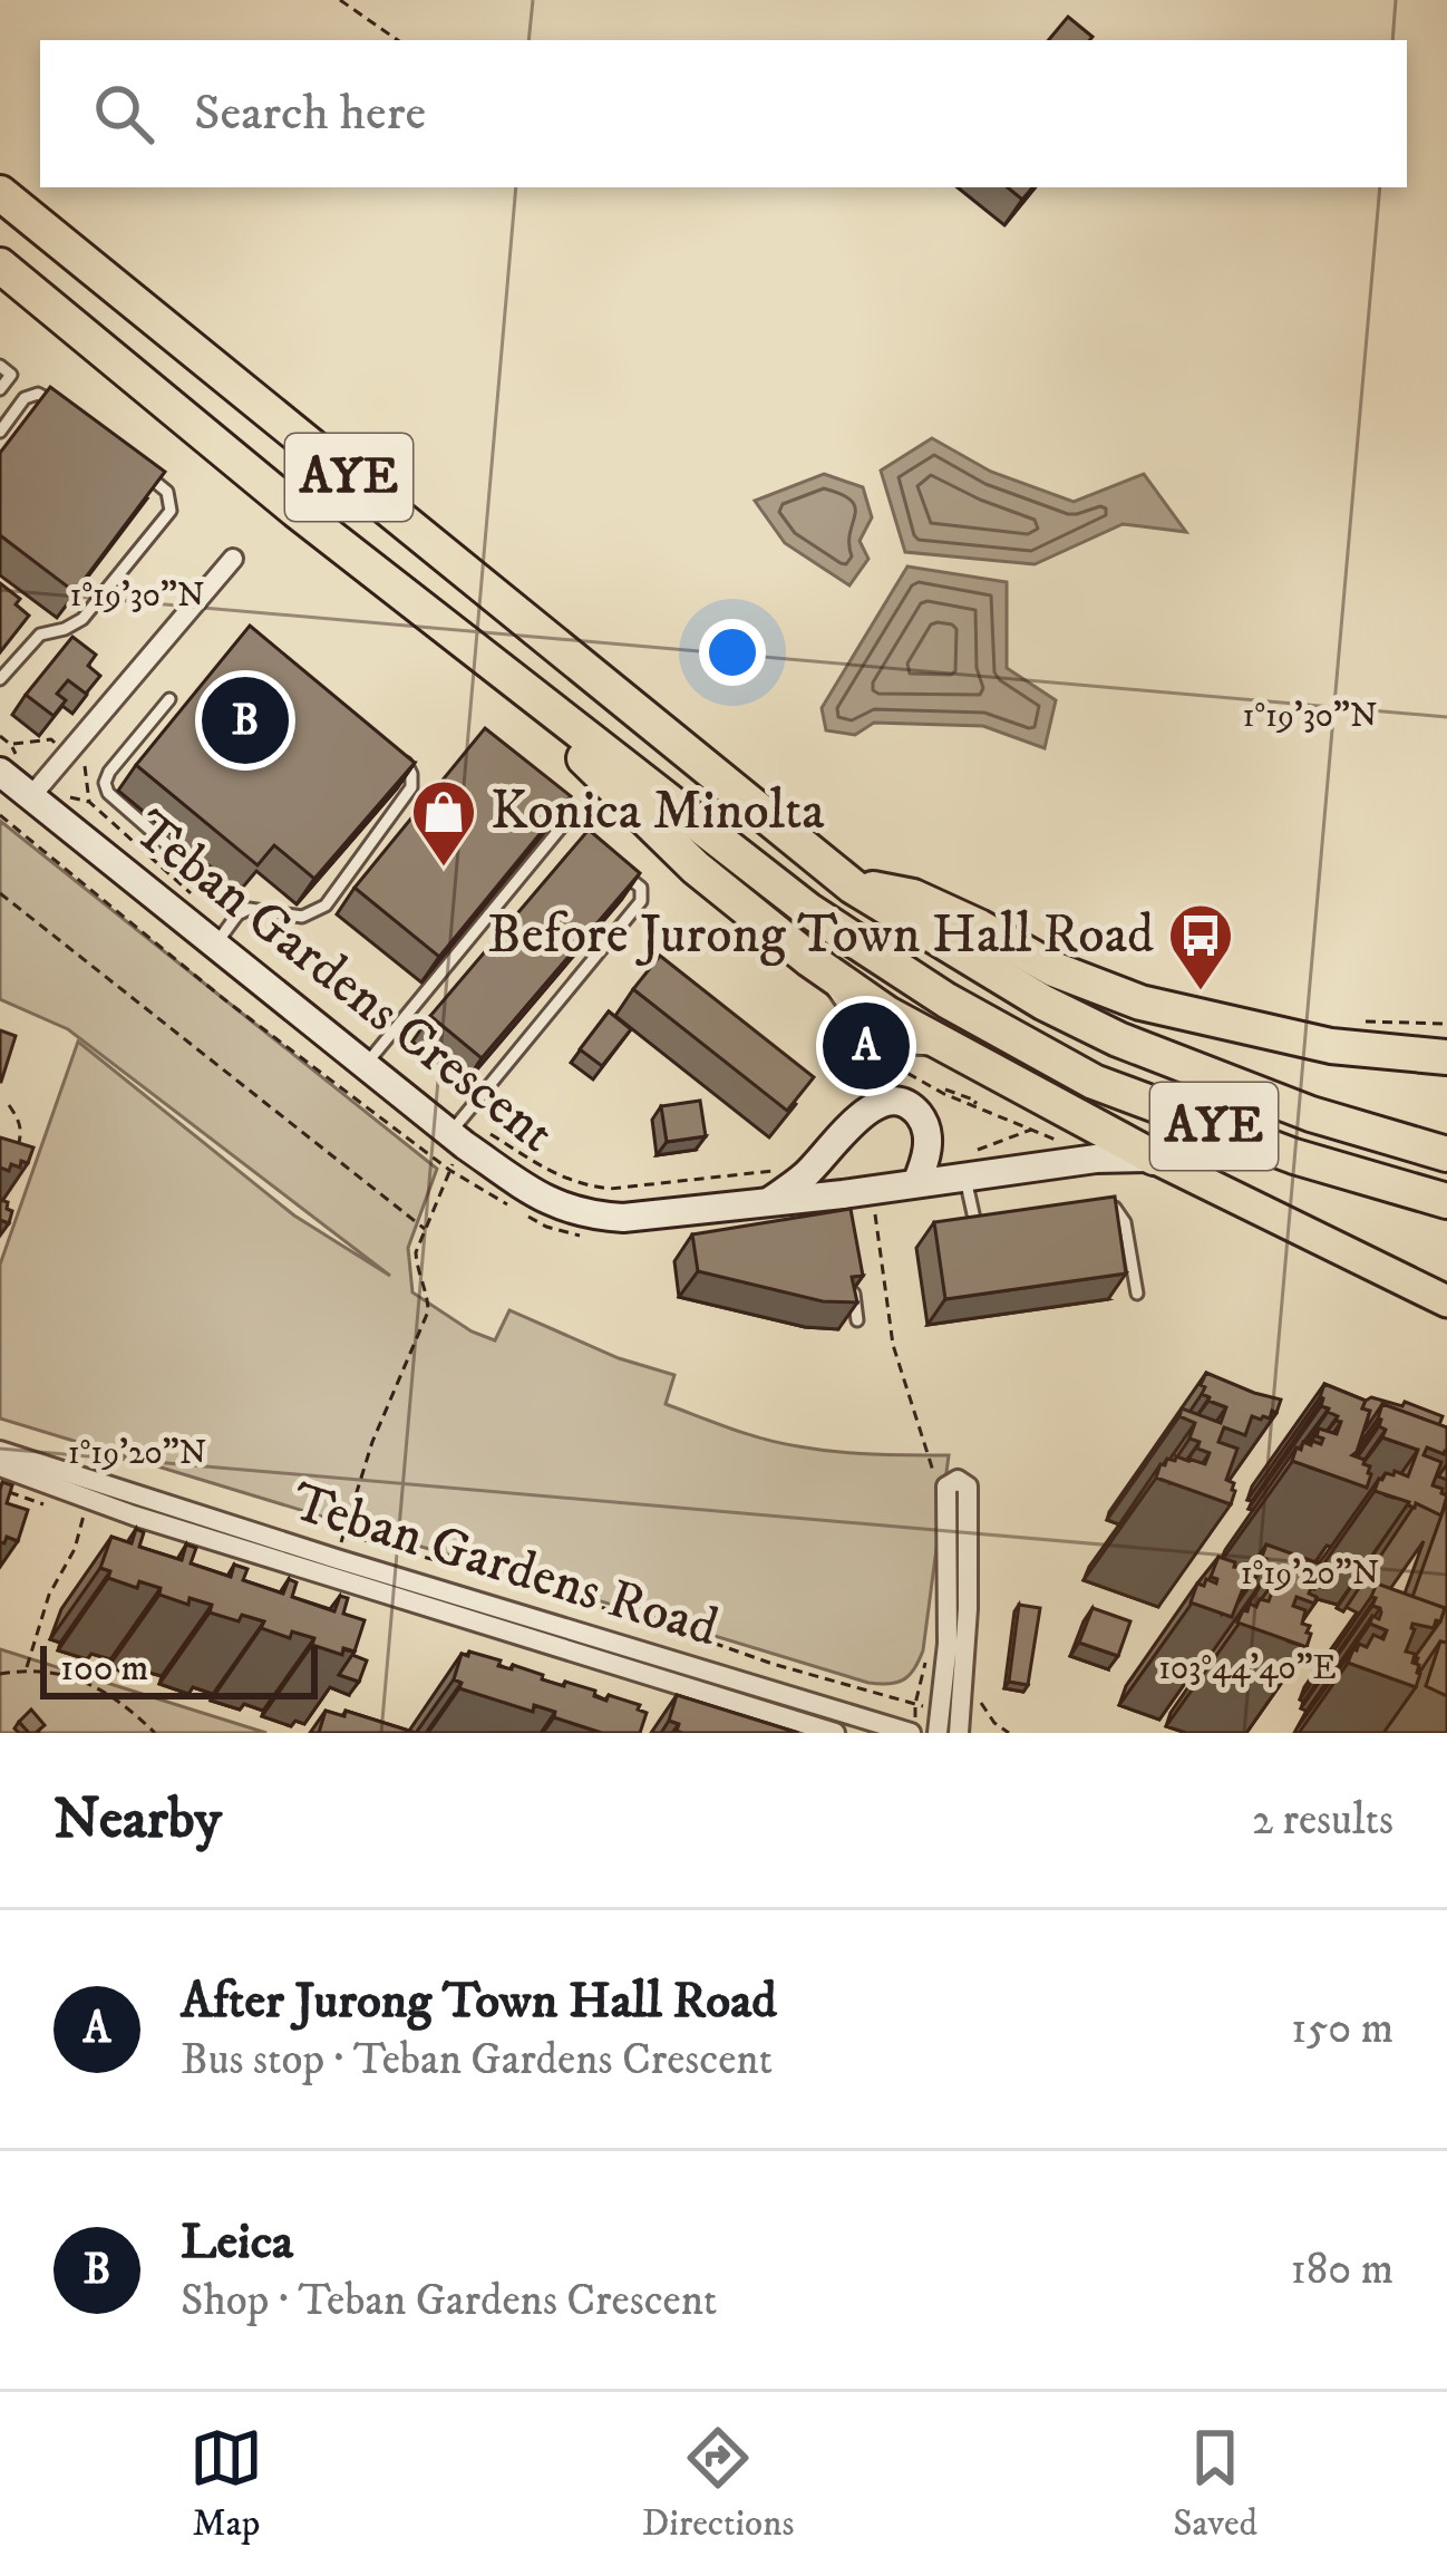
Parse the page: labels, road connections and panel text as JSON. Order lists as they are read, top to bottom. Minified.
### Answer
{"streets":{"highway":["AYE"],"street":["Teban Gardens Crescent","Teban Gardens Road"]},"places":{"shop":["Konica Minolta"],"bus stop":["Before Jurong Town Hall Road"]},"scale_bar":"100 m","page":{"search":"Search here","pins":["B","A"],"scale":"100 m","heading":["Nearby","2 results"],"list":[{"mark":"A","name":"After Jurong Town Hall Road","note":"Bus stop · Teban Gardens Crescent","value":"150 m"},{"mark":"B","name":"Leica","note":"Shop · Teban Gardens Crescent","value":"180 m"}],"nav":["Map","Directions","Saved"]},"coordinates":["1°19'30\"N","1°19'20\"N","103°44'40\"E"]}
